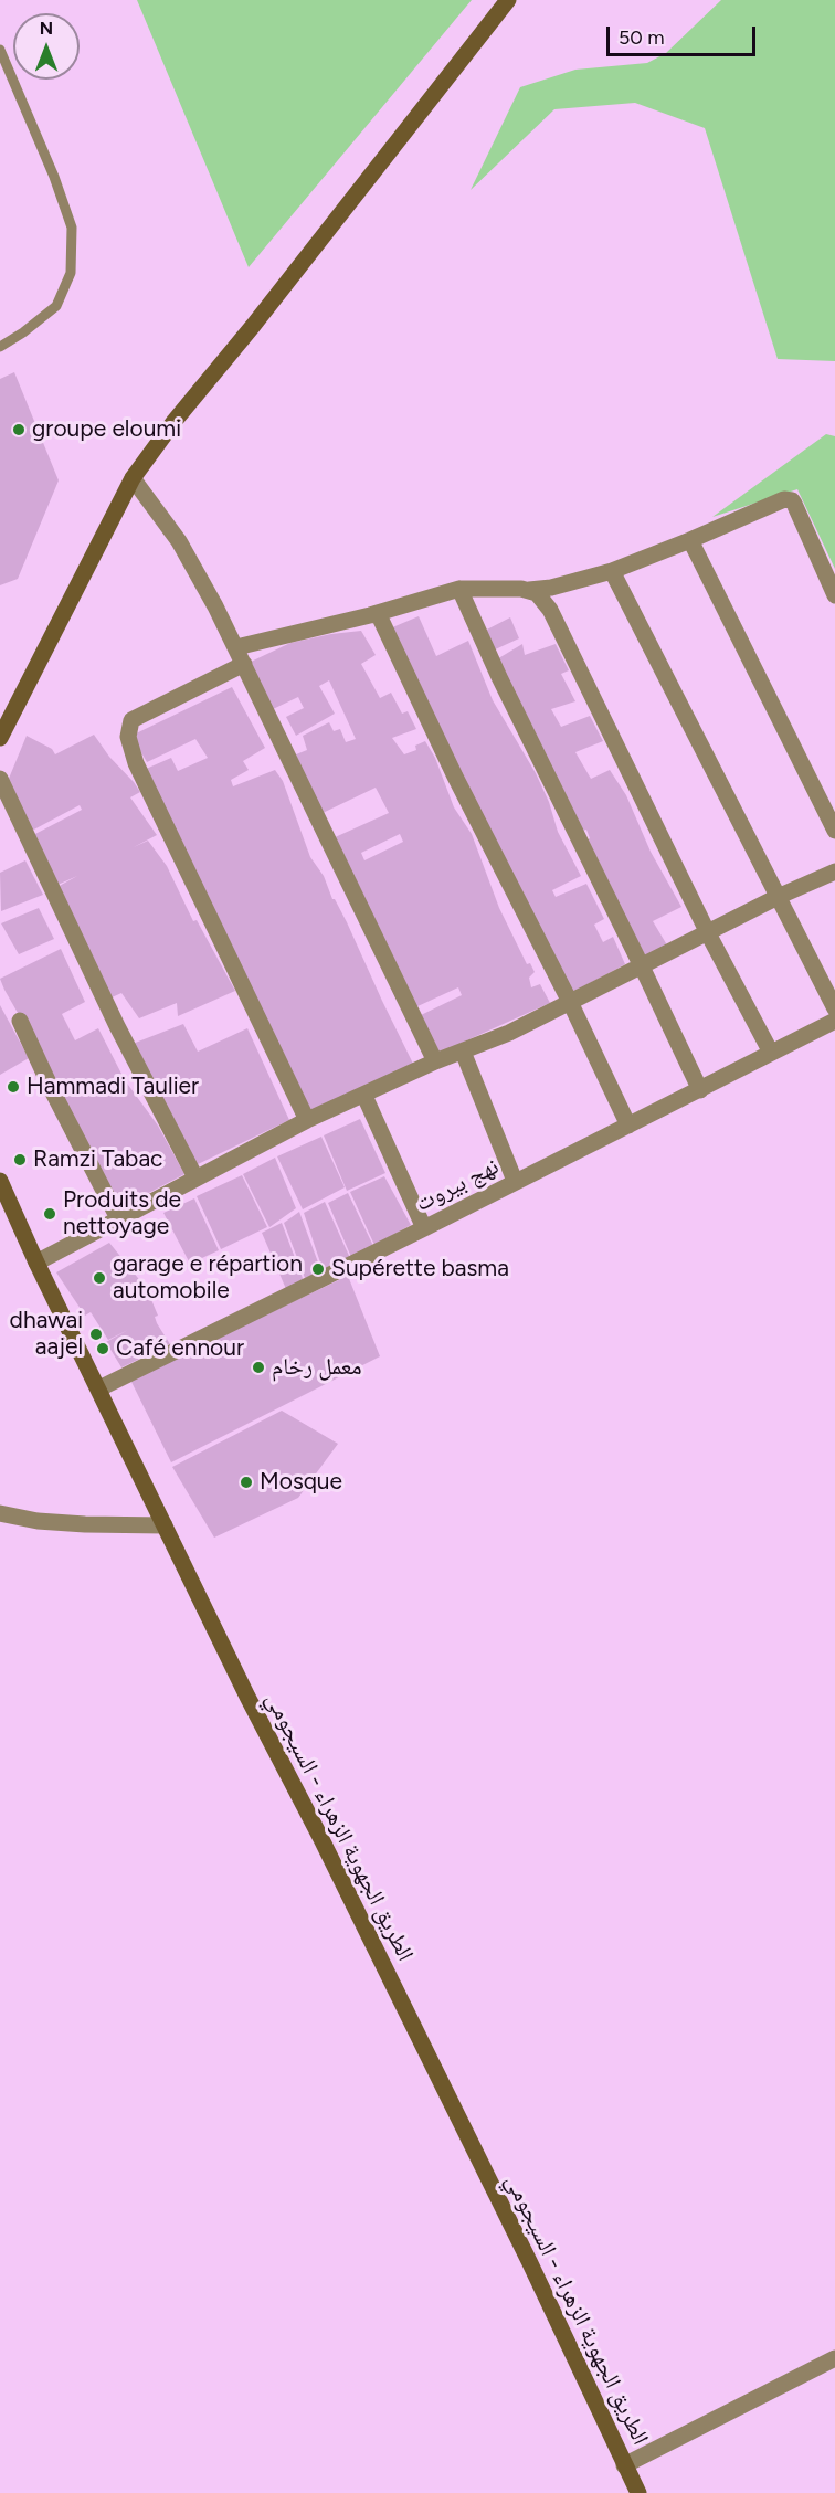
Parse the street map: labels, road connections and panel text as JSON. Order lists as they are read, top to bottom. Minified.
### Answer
{"streets":{"main road":["الطريق الجهوية الزهراء - السيجومي"],"street":["نهج بيروت"]},"crossings":[["نهج بيروت","الطريق الجهوية الزهراء - السيجومي"]],"places":["groupe eloumi","Hammadi Taulier","Ramzi Tabac","Produits de nettoyage","Supérette basma","garage e répartion automobile","dhawai aajel","Café ennour","معمل رخام","Mosque"],"scale_bar":"50 m","north":"top"}
